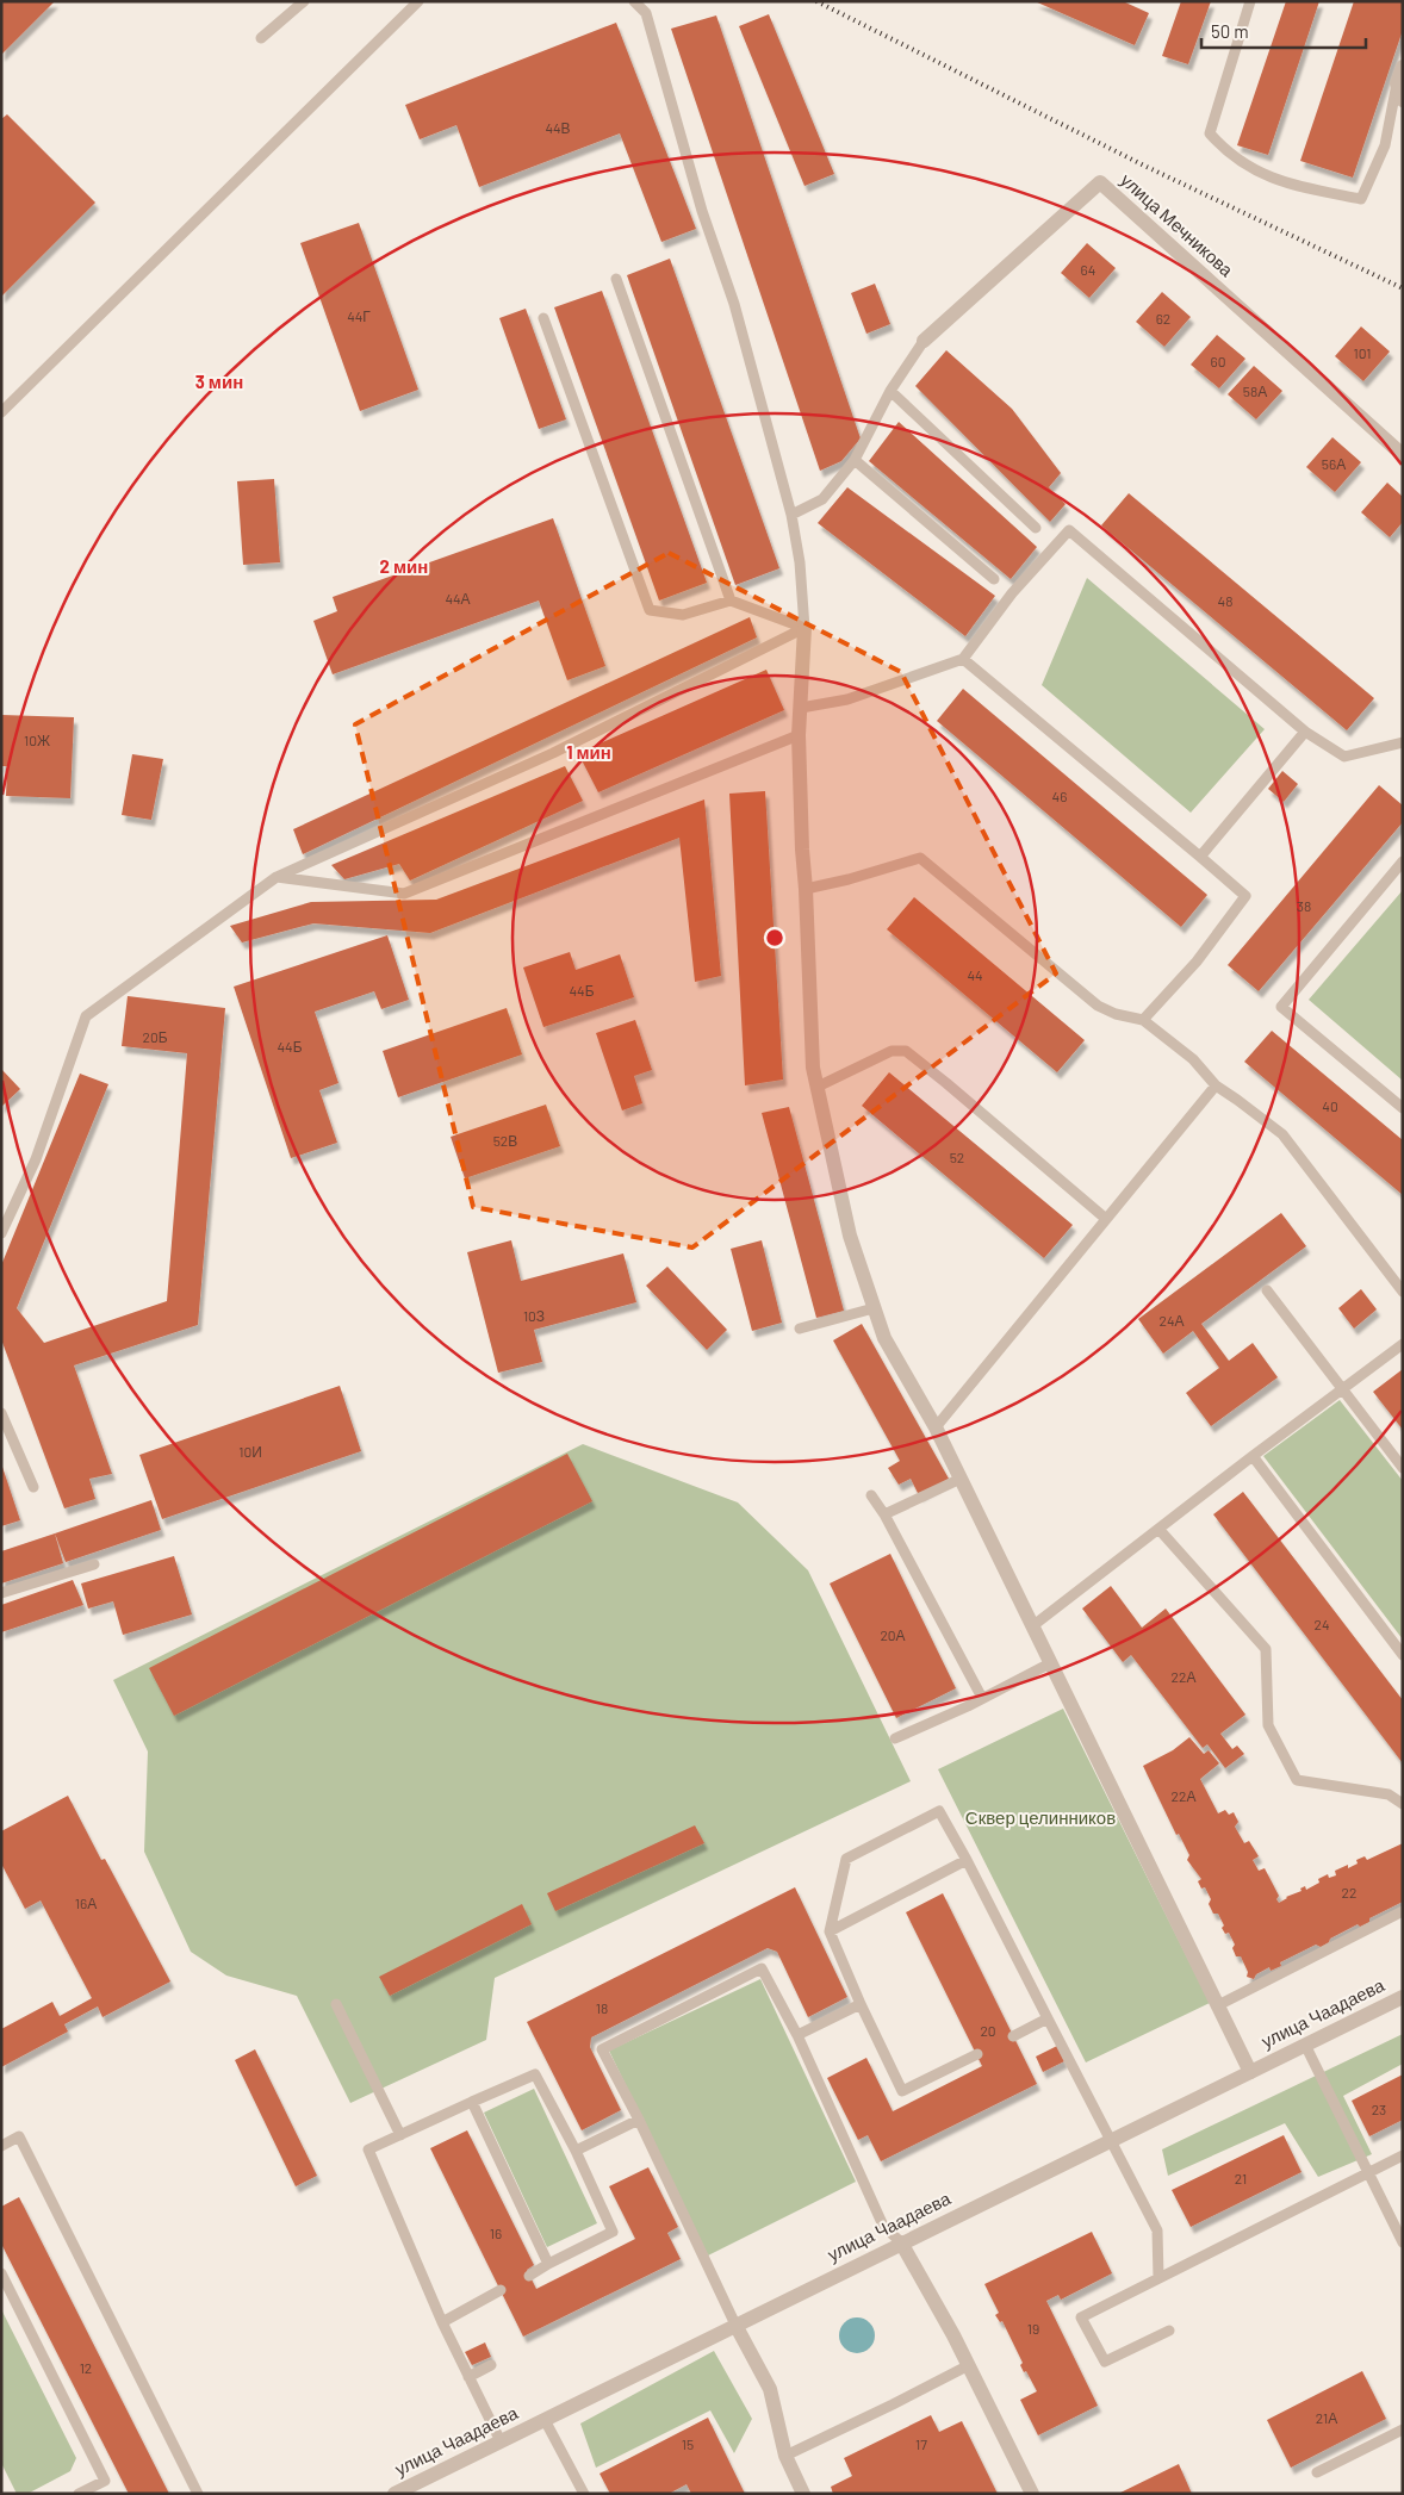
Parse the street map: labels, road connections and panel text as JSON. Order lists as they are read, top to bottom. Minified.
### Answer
{"streets":{"street":["улица Мечникова","улица Чаадаева"]},"parks":["Сквер целинников"],"house_numbers":["44В","64","44Г","62","101","60","58А","56А","44А","48","10Ж","46","38","44","44Б","20Б","44Б","40","52В","52","10З","24А","10И","24","20А","22А","22А","22","16А","18","20","23","21","16","19","12","21А","15","17"],"scale_bar":"50 m","rings":["3 мин","2 мин","1 мин"]}
